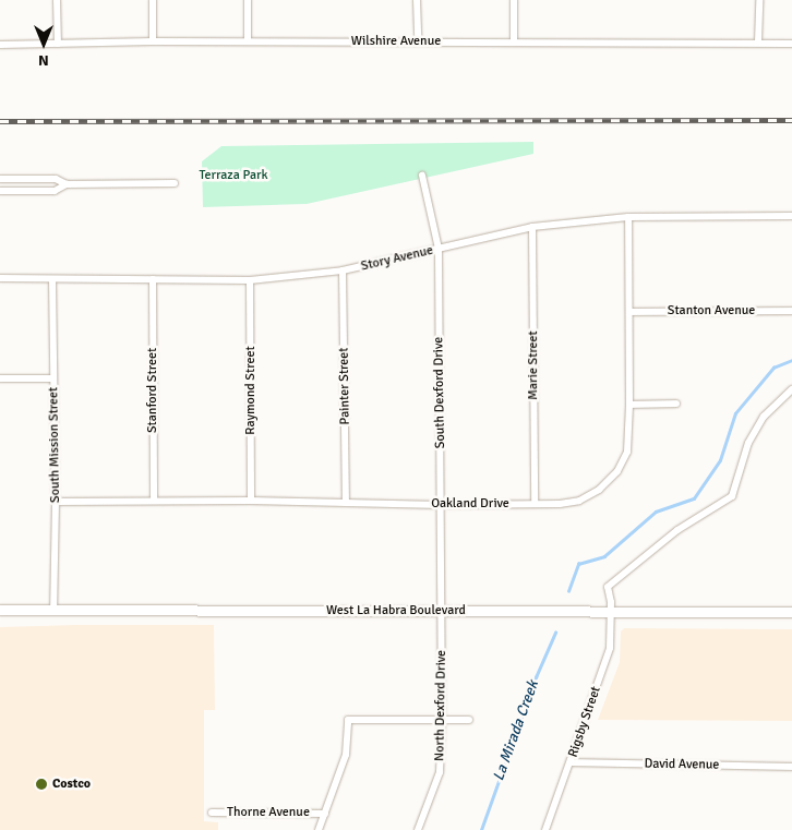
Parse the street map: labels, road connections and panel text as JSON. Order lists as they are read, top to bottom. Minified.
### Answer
{"streets":{"main road":["West La Habra Boulevard"],"street":["Wilshire Avenue","Story Avenue","Stanton Avenue","Marie Street","Painter Street","Stanford Street","Raymond Street","South Dexford Drive","South Mission Street","Oakland Drive","North Dexford Drive","Rigsby Street","David Avenue","Thorne Avenue"]},"crossings":[["Story Avenue","Marie Street"],["Story Avenue","Painter Street"],["Story Avenue","Stanford Street"],["Story Avenue","Raymond Street"],["Story Avenue","South Dexford Drive"],["Story Avenue","South Mission Street"],["Story Avenue","Oakland Drive"],["Stanton Avenue","Oakland Drive"],["Marie Street","Oakland Drive"],["Painter Street","Oakland Drive"],["Stanford Street","Oakland Drive"],["Raymond Street","Oakland Drive"],["South Dexford Drive","Oakland Drive"],["South Dexford Drive","West La Habra Boulevard"],["South Dexford Drive","North Dexford Drive"],["South Mission Street","Oakland Drive"],["South Mission Street","West La Habra Boulevard"],["West La Habra Boulevard","North Dexford Drive"],["West La Habra Boulevard","Rigsby Street"],["Rigsby Street","David Avenue"]],"water":["La Mirada Creek"],"parks":["Terraza Park"],"places":["Costco"],"north":"bottom"}
